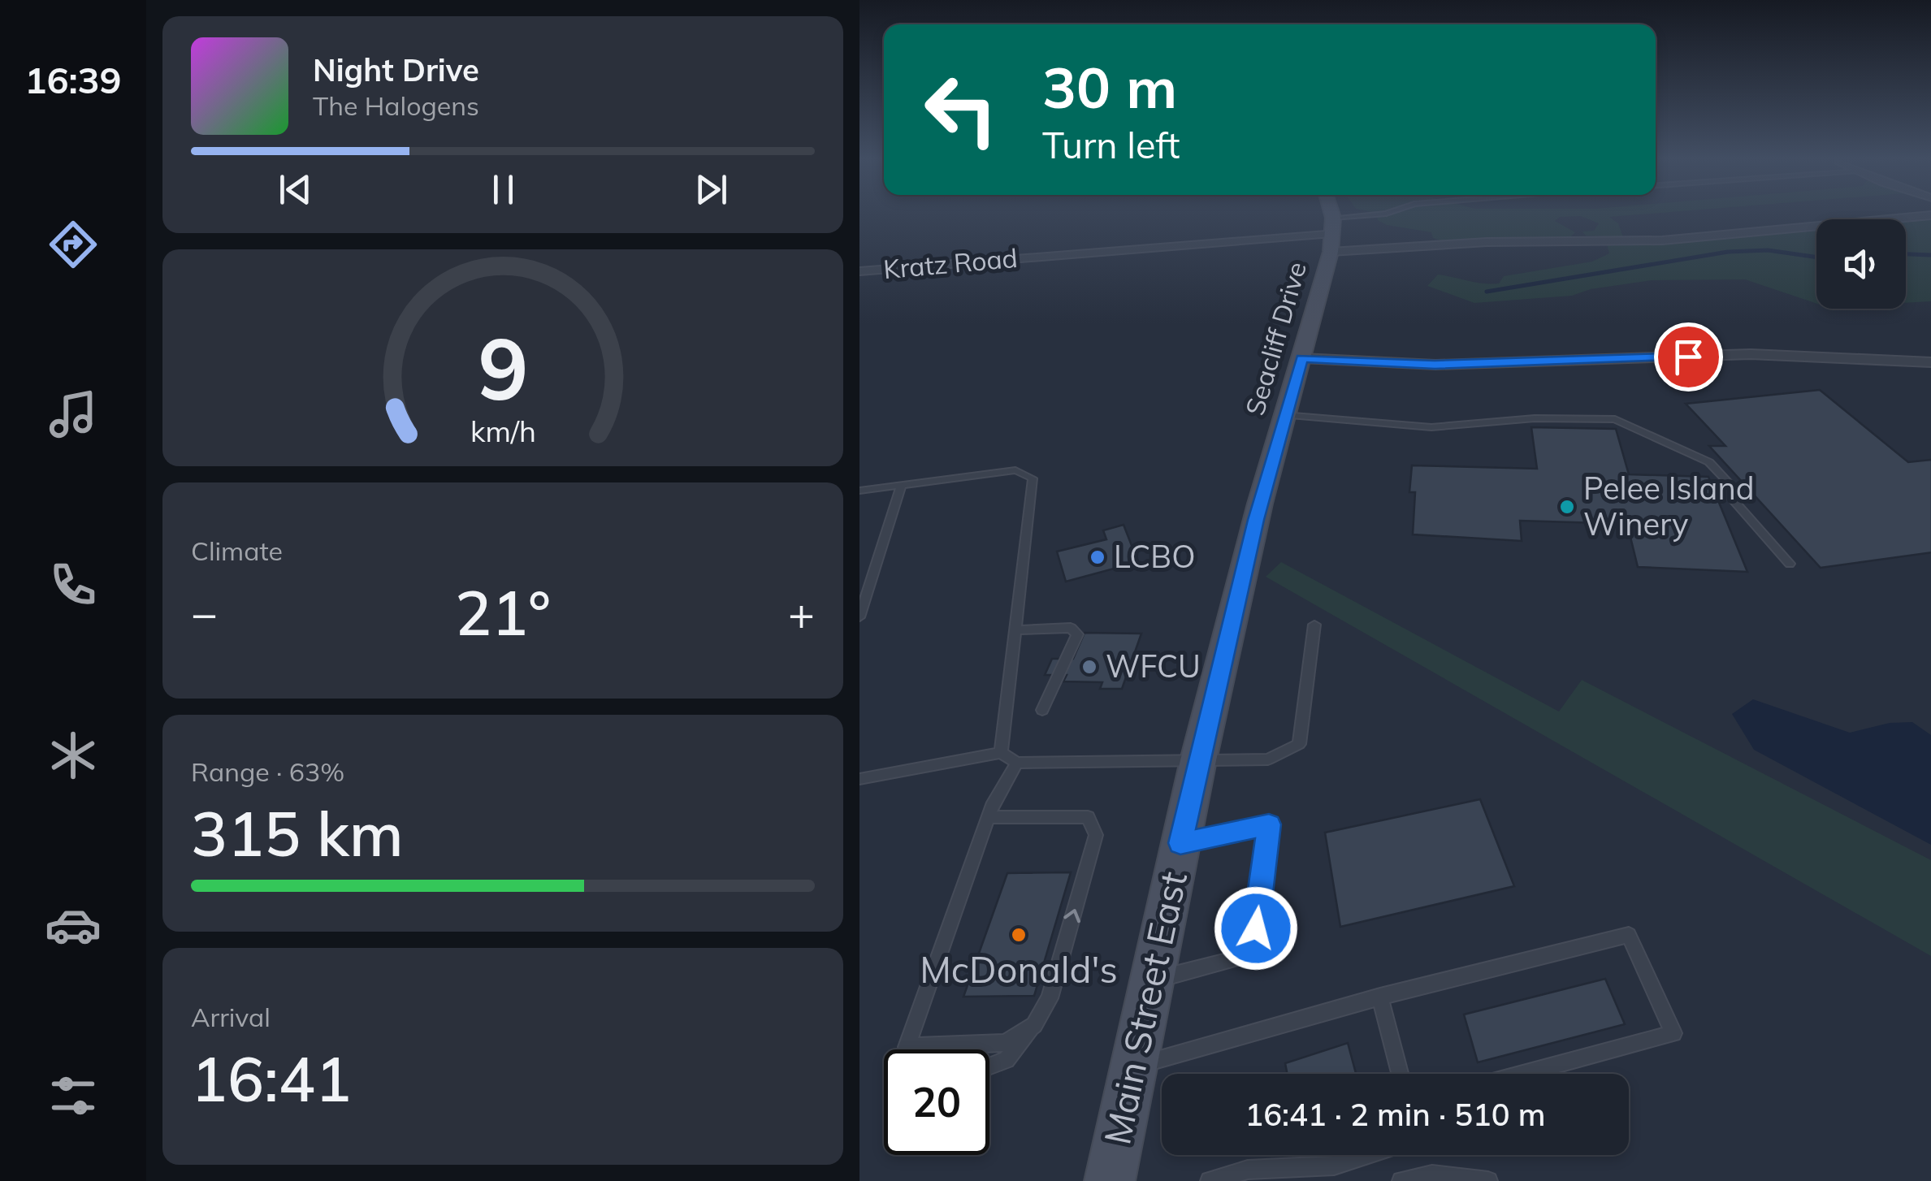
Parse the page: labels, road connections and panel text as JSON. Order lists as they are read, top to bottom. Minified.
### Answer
{"streets":{"main road":["Seacliff Drive","Main Street East"],"street":["Kratz Road"]},"crossings":[["Kratz Road","Seacliff Drive"],["Seacliff Drive","Main Street East"]],"places":["Pelee Island Winery","LCBO","WFCU","McDonald's"],"page":{"tabs":"16:39","turn":["30 m","Turn left"],"song":["Night Drive","The Halogens"],"tile":["Climate",["Range · 63%","315 km"],["Arrival","16:41"]],"heat":["−","21°","+"],"limit":"20","trip":"16:41 · 2 min · 510 m","gauge":["9","km/h"]}}
